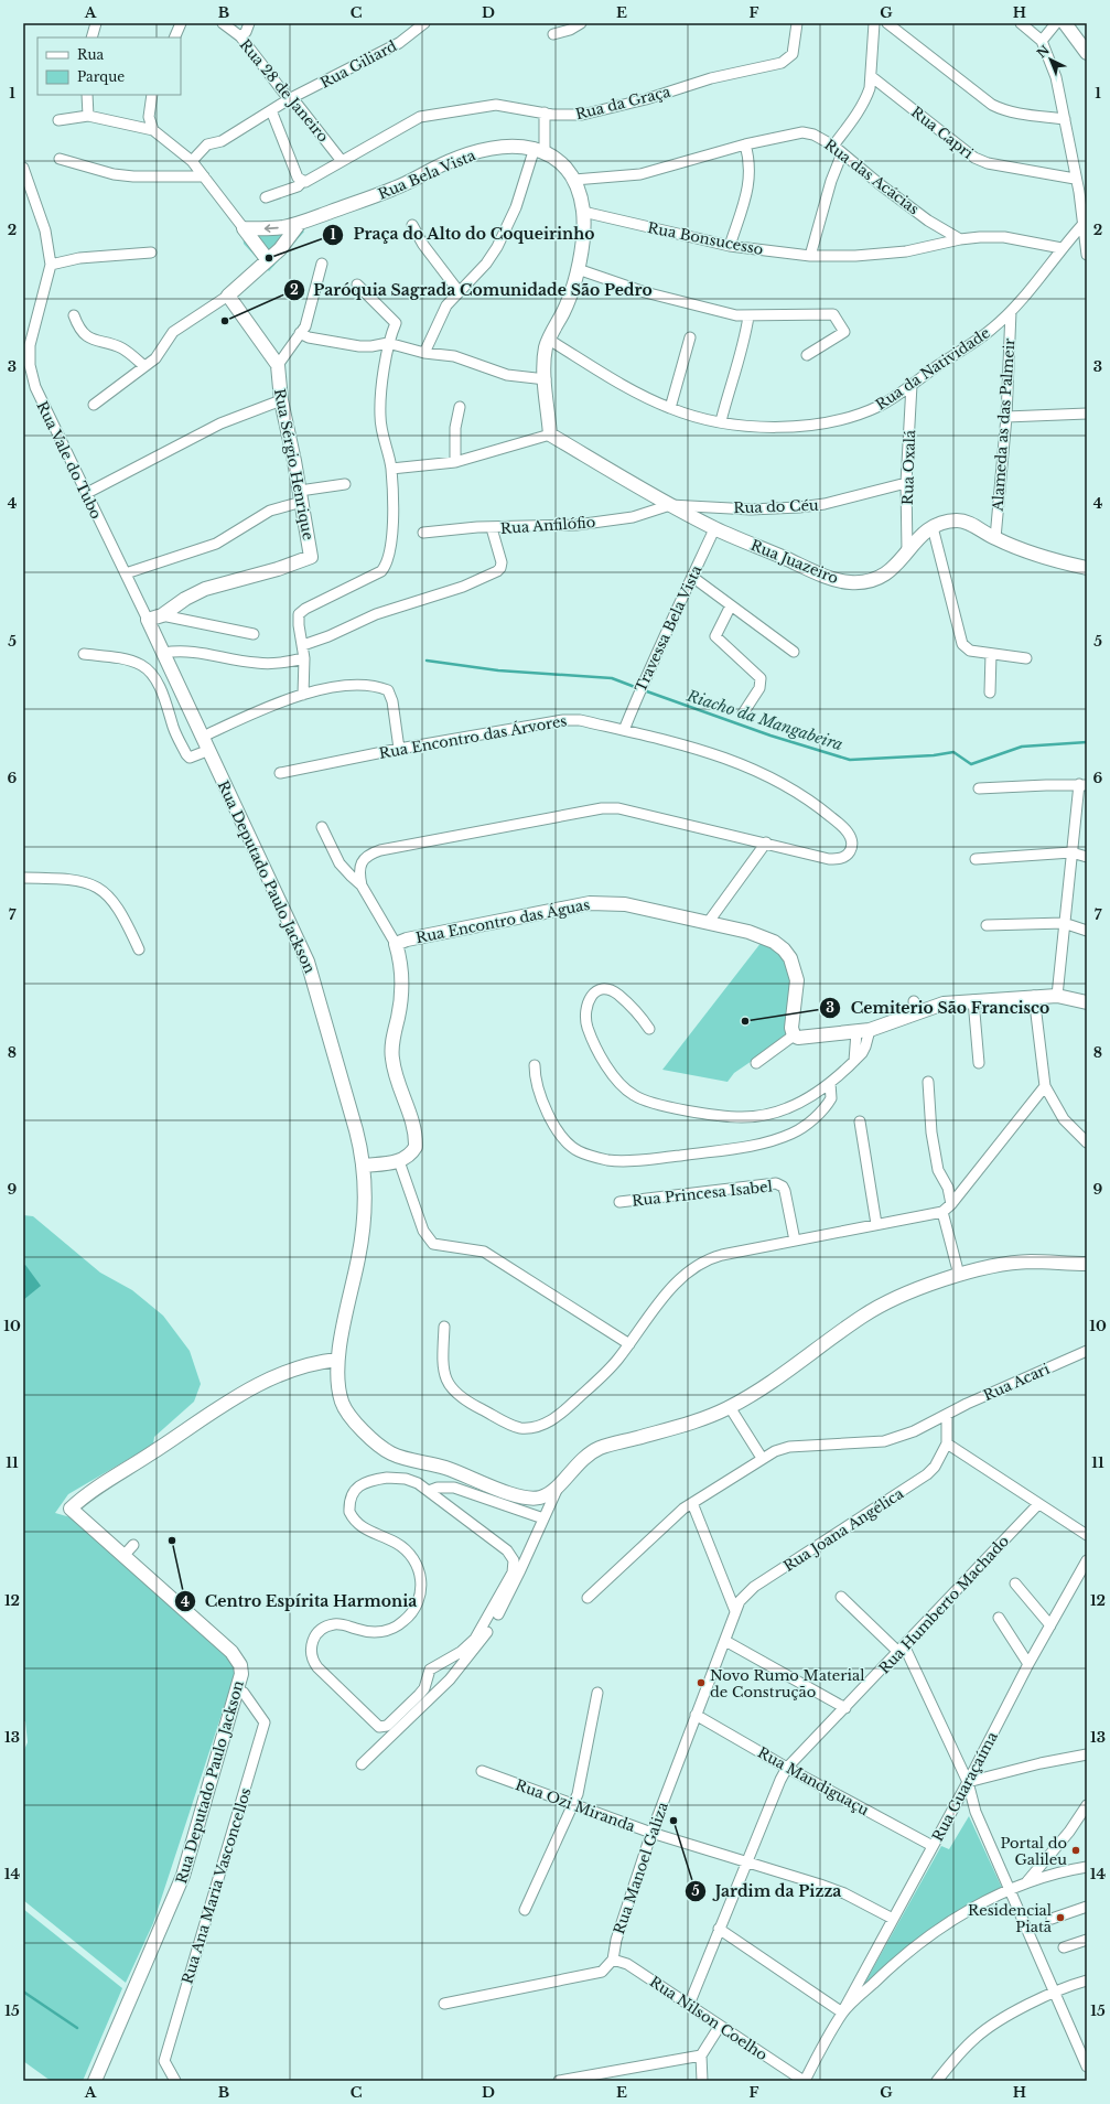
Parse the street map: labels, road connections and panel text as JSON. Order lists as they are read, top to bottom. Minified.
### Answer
{"streets":{"main road":["Rua Bela Vista","Rua Vale do Tubo","Rua Sérgio Henrique","Rua Juazeiro","Rua Deputado Paulo Jackson","Rua Encontro das Águas"],"street":["Rua Giliard","Rua 28 de Janeiro","Rua da Graça","Rua Capri","Rua das Acácias","Rua Bonsucesso","Rua da Natividade","Alameda as das Palmeir","Rua Oxalá","Rua do Céu","Rua Anfilófio","Travessa Bela Vista","Rua Encontro das Árvores","Rua Princesa Isabel","Rua Acari","Rua Joana Angélica","Rua Humberto Machado","Rua Mandiguaçu","Rua Guaraçaíma","Rua Ozi Miranda","Rua Manoel Galiza","Rua Ana Maria Vasconcellos","Rua Nilson Coelho"]},"crossings":[["Rua Giliard","Rua 28 de Janeiro"],["Rua 28 de Janeiro","Rua da Graça"],["Rua das Acácias","Rua Bonsucesso"],["Rua da Natividade","Alameda as das Palmeir"],["Rua da Natividade","Rua Oxalá"],["Rua Vale do Tubo","Rua Deputado Paulo Jackson"],["Rua Oxalá","Rua do Céu"],["Rua Oxalá","Rua Juazeiro"],["Rua do Céu","Rua Anfilófio"],["Rua do Céu","Rua Juazeiro"],["Rua Anfilófio","Rua Juazeiro"],["Rua Juazeiro","Travessa Bela Vista"],["Travessa Bela Vista","Rua Encontro das Árvores"],["Rua Deputado Paulo Jackson","Rua Ana Maria Vasconcellos"],["Rua Joana Angélica","Rua Manoel Galiza"],["Rua Humberto Machado","Rua Mandiguaçu"],["Rua Humberto Machado","Rua Ozi Miranda"],["Rua Humberto Machado","Rua Nilson Coelho"],["Rua Mandiguaçu","Rua Guaraçaíma"],["Rua Mandiguaçu","Rua Manoel Galiza"],["Rua Guaraçaíma","Rua Ozi Miranda"],["Rua Guaraçaíma","Rua Nilson Coelho"],["Rua Ozi Miranda","Rua Manoel Galiza"],["Rua Manoel Galiza","Rua Nilson Coelho"]],"water":["Riacho da Mangabeira"],"places":["Praça do Alto do Coqueirinho","Paróquia Sagrada Comunidade São Pedro","Cemiterio São Francisco","Centro Espírita Harmonia","Novo Rumo Material de Construção","Jardim da Pizza","Portal do Galileu","Residencial Piatã"],"legend":["Rua","Parque"],"north":"top left","grid":{"columns":["A","B","C","D","E","F","G","H"],"rows":["1","2","3","4","5","6","7","8","9","10","11","12","13","14","15"]}}
